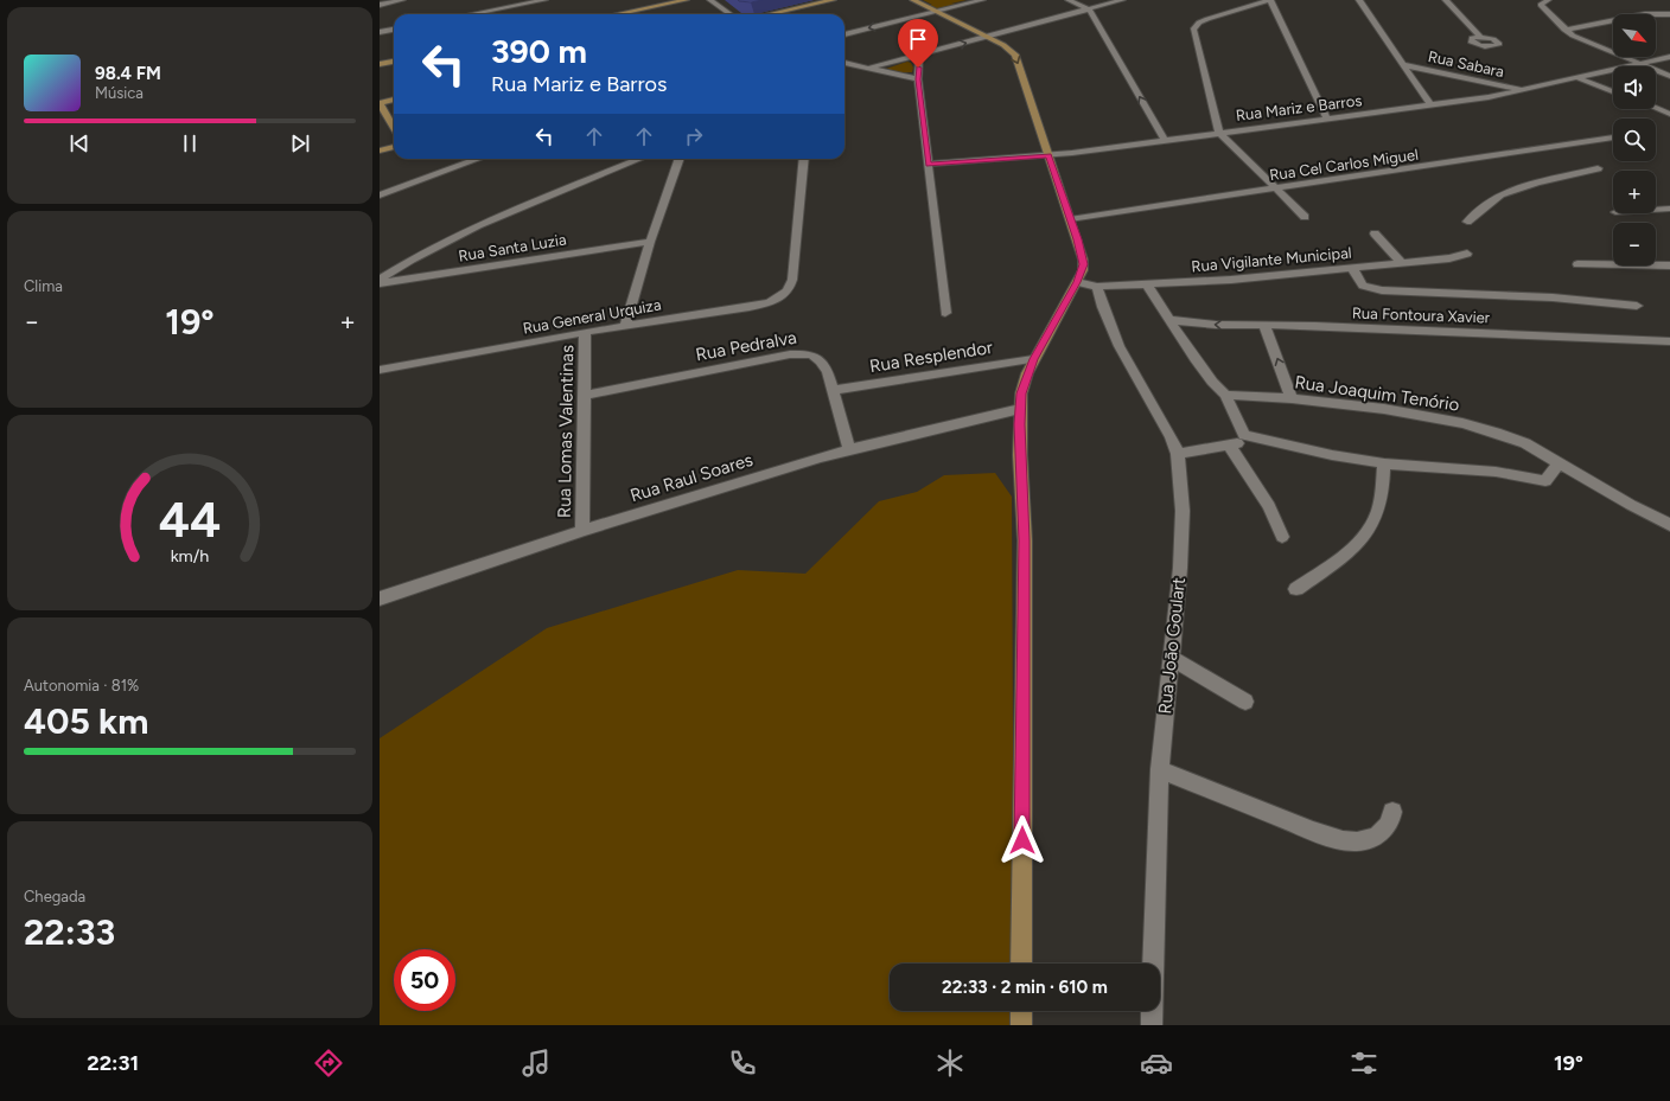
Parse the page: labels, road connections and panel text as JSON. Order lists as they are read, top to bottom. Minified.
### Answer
{"streets":{"street":["Rua Sabara","Rua Mariz e Barros","Rua Cel Carlos Miguel","Rua Santa Luzia","Rua Vigilante Municipal","Rua Fontoura Xavier","Rua General Urquiza","Rua Pedralva","Rua Resplendor","Rua Joaquim Tenório","Rua Lomas Valentinas","Rua Raul Soares","Rua Joāo Goulart"]},"crossings":[["Rua Sabara","Rua Mariz e Barros"],["Rua Vigilante Municipal","Rua Joāo Goulart"],["Rua General Urquiza","Rua Lomas Valentinas"],["Rua Pedralva","Rua Resplendor"],["Rua Pedralva","Rua Lomas Valentinas"],["Rua Pedralva","Rua Raul Soares"],["Rua Lomas Valentinas","Rua Raul Soares"]],"north":"bottom right","page":{"map_buttons":["+","−"],"turn":["390 m","Rua Mariz e Barros"],"song":["98.4 FM","Música"],"tile":["Clima",["Autonomia · 81%","405 km"],["Chegada","22:33"]],"heat":["−","19°","+"],"limit":"50","trip":"22:33 · 2 min · 610 m","tabs":["22:31","19°"],"gauge":["44","km/h"]}}
